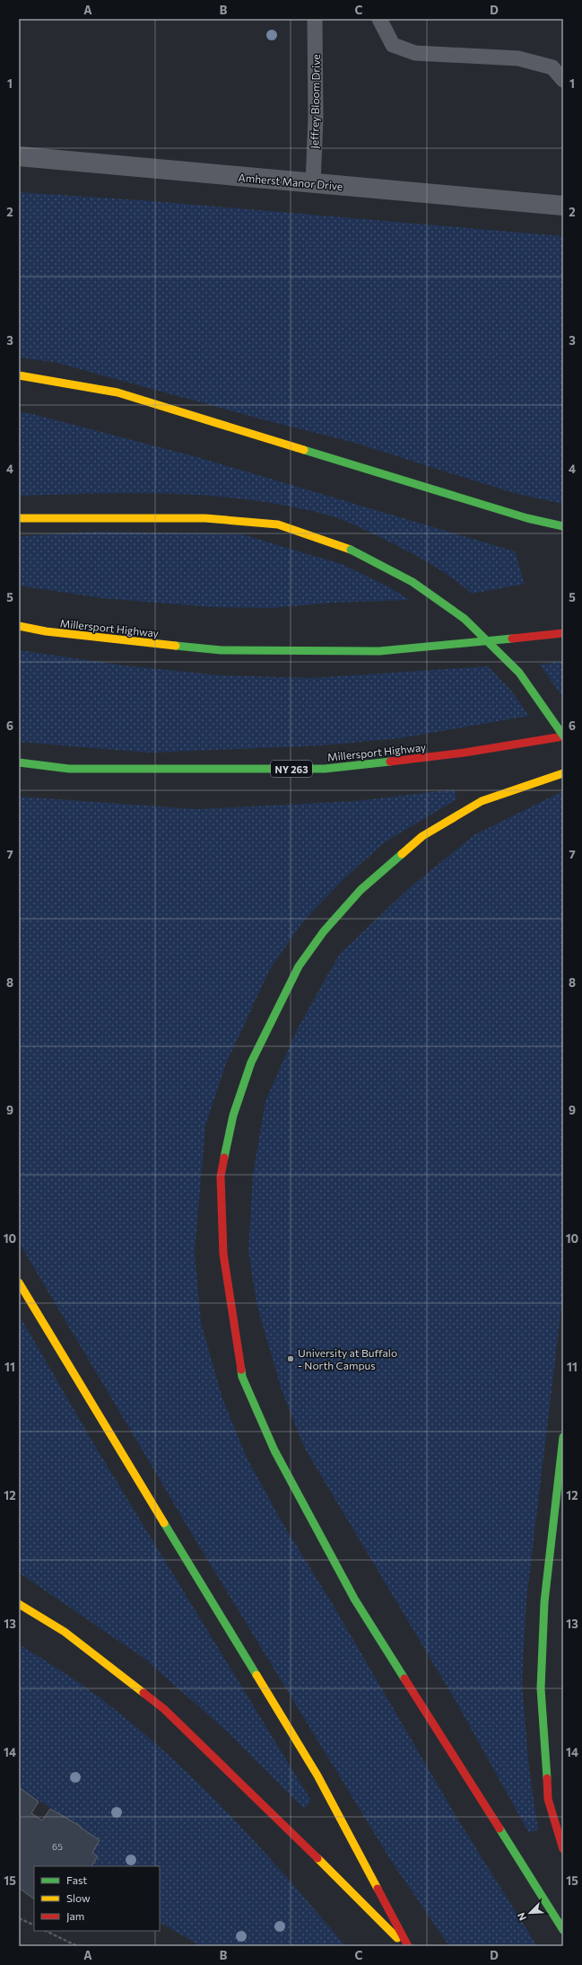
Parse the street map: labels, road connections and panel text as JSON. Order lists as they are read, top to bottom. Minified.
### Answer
{"streets":{"main road":["Millersport Highway","NY 263"],"street":["Amherst Manor Drive"],"lane":["Jeffrey Bloom Drive"]},"crossings":[["Jeffrey Bloom Drive","Amherst Manor Drive"]],"places":["University at Buffalo - North Campus"],"house_numbers":["65"],"legend":["Fast","Slow","Jam"],"north":"bottom left","grid":{"columns":["A","B","C","D"],"rows":["1","2","3","4","5","6","7","8","9","10","11","12","13","14","15"]}}
